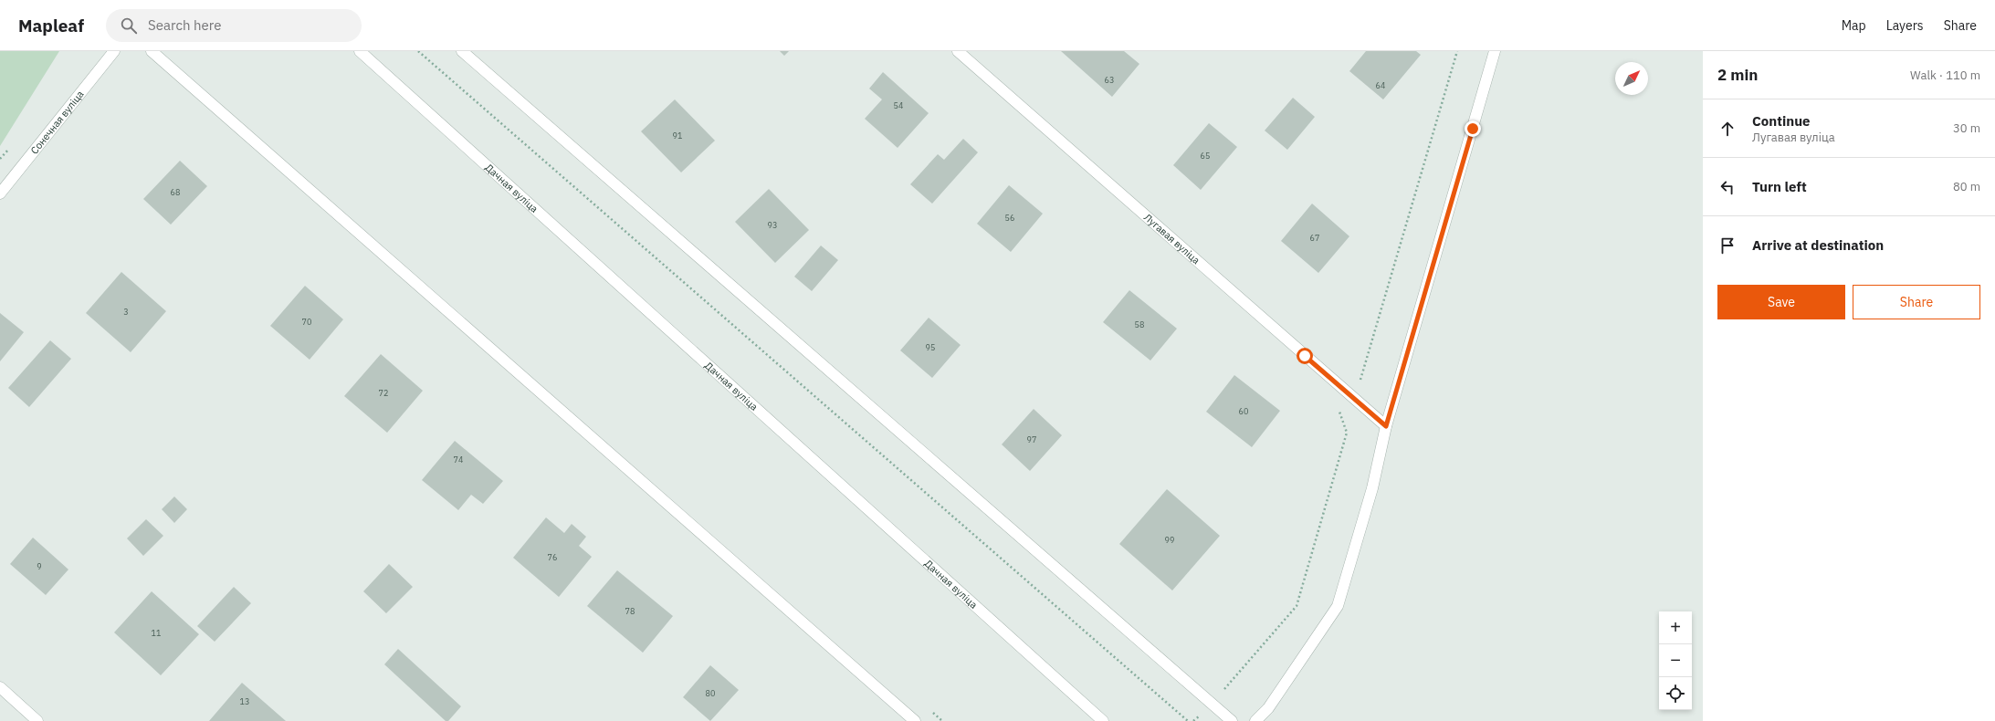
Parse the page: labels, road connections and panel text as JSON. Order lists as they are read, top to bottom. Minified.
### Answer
{"streets":{"street":["Сонечная вуліца","Дачная вуліца","Лугавая вуліца"]},"house_numbers":["63","64","54","91","65","68","56","93","67","3","70","58","95","72","60","97","74","99","76","9","78","11","80","13"],"north":"top right","page":{"header":"Mapleaf","search":"Search here","nav":["Map","Layers","Share"],"heading":["2 min","Walk · 110 m"],"list":[["Continue","Лугавая вуліца","30 m"],["Turn left","80 m"],"Arrive at destination"],"buttons":["Save","Share"],"map_buttons":["+","−"]}}
